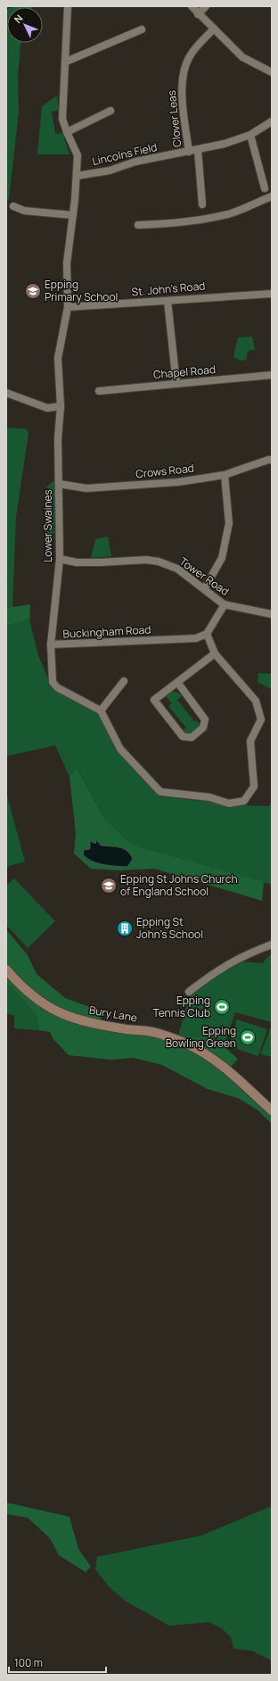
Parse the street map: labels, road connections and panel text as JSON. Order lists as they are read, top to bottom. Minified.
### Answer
{"streets":{"main road":["Bury Lane"],"street":["Clover Leas","Lincolns Field","St. John's Road","Chapel Road","Crows Road","Lower Swaines","Tower Road","Buckingham Road"]},"crossings":[["Clover Leas","Lincolns Field"],["Lincolns Field","Lower Swaines"],["St. John's Road","Lower Swaines"],["Crows Road","Lower Swaines"],["Lower Swaines","Tower Road"],["Lower Swaines","Buckingham Road"]],"places":{"school or university":["Epping Primary School","Epping St Johns Church of England School"],"building":["Epping St John's School"],"sports":["Epping Tennis Club","Epping Bowling Green"]},"scale_bar":"100 m","north":"top left"}
